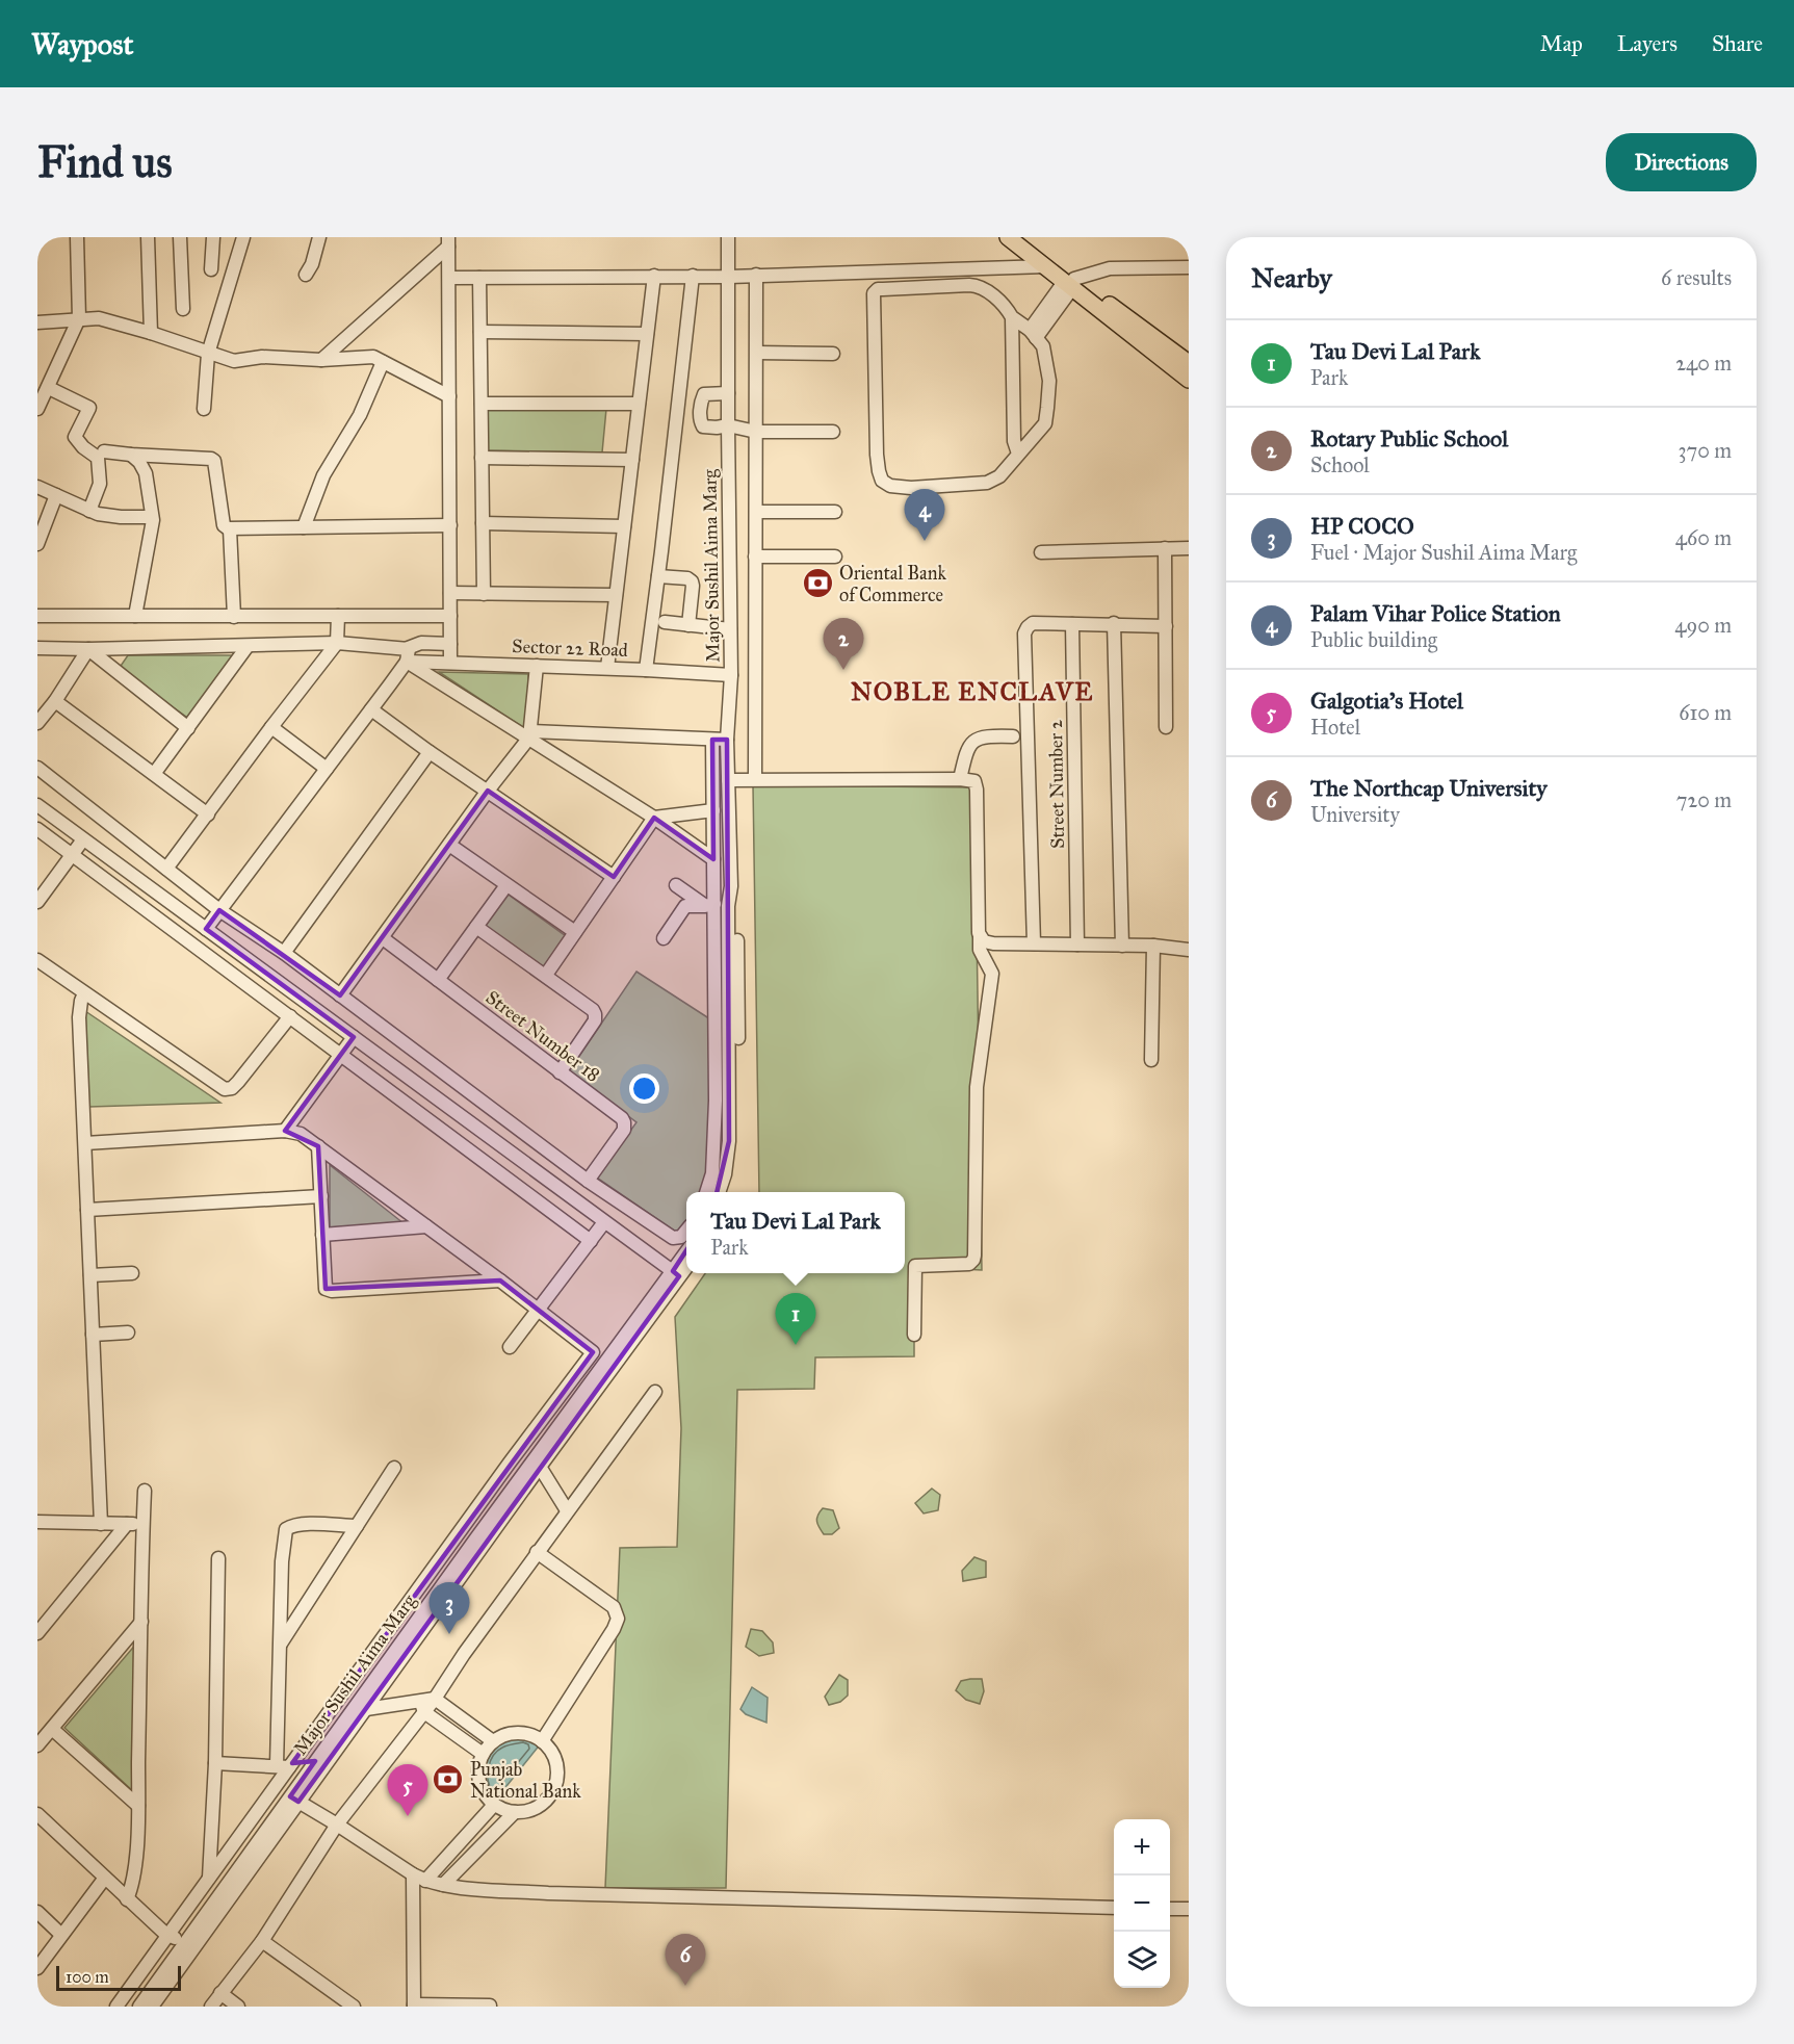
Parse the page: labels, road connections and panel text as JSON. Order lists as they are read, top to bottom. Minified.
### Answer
{"streets":{"street":["Major Sushil Aima Marg","Sector 22 Road","Street Number 2","Street Number 18"]},"crossings":[["Major Sushil Aima Marg","Sector 22 Road"]],"districts":["NOBLE ENCLAVE"],"places":{"bank":["Oriental Bank of Commerce","Punjab National Bank"]},"scale_bar":"100 m","page":{"header":"Waypost","nav":["Map","Layers","Share"],"buttons":"Directions","title":"Find us","heading":["Nearby","6 results"],"list":[{"mark":"1","name":"Tau Devi Lal Park","note":"Park","value":"240 m"},{"mark":"2","name":"Rotary Public School","note":"School","value":"370 m"},{"mark":"3","name":"HP COCO","note":"Fuel · Major Sushil Aima Marg","value":"460 m"},{"mark":"4","name":"Palam Vihar Police Station","note":"Public building","value":"490 m"},{"mark":"5","name":"Galgotia's Hotel","note":"Hotel","value":"610 m"},{"mark":"6","name":"The Northcap University","note":"University","value":"720 m"}],"pins":["4","2","1","3","5","6"],"popup":["Tau Devi Lal Park","Park"],"map_buttons":["+","−"],"scale":"100 m"}}
